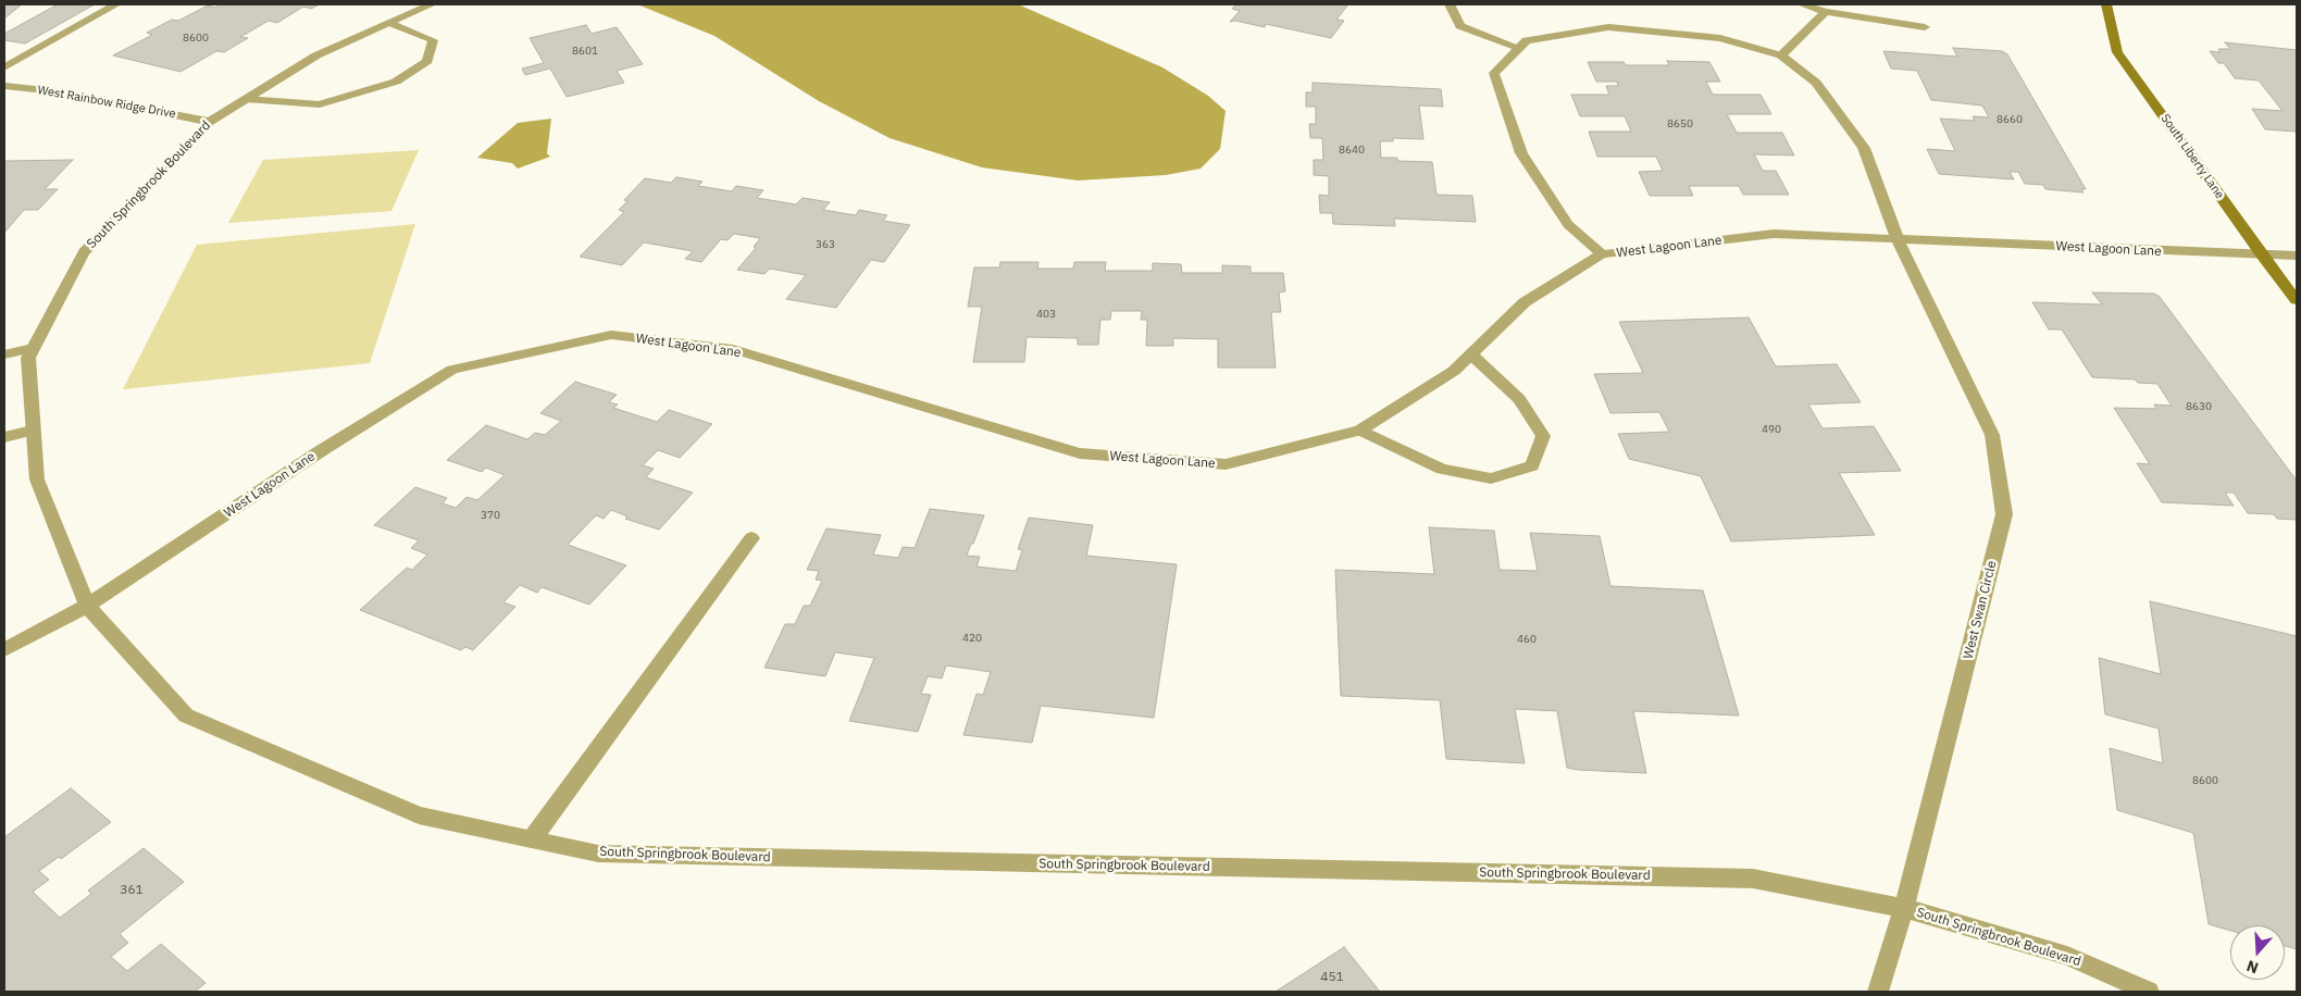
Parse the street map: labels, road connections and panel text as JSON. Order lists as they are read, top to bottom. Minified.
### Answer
{"streets":{"street":["West Rainbow Ridge Drive","South Liberty Lane","South Springbrook Boulevard","West Lagoon Lane","West Swan Circle"]},"crossings":[["West Rainbow Ridge Drive","South Springbrook Boulevard"],["South Liberty Lane","West Lagoon Lane"],["South Springbrook Boulevard","West Lagoon Lane"],["South Springbrook Boulevard","West Swan Circle"],["West Lagoon Lane","West Swan Circle"]],"house_numbers":["8600","8601","8660","8650","8640","363","403","8630","490","370","420","460","8600","361","451"],"north":"bottom"}
